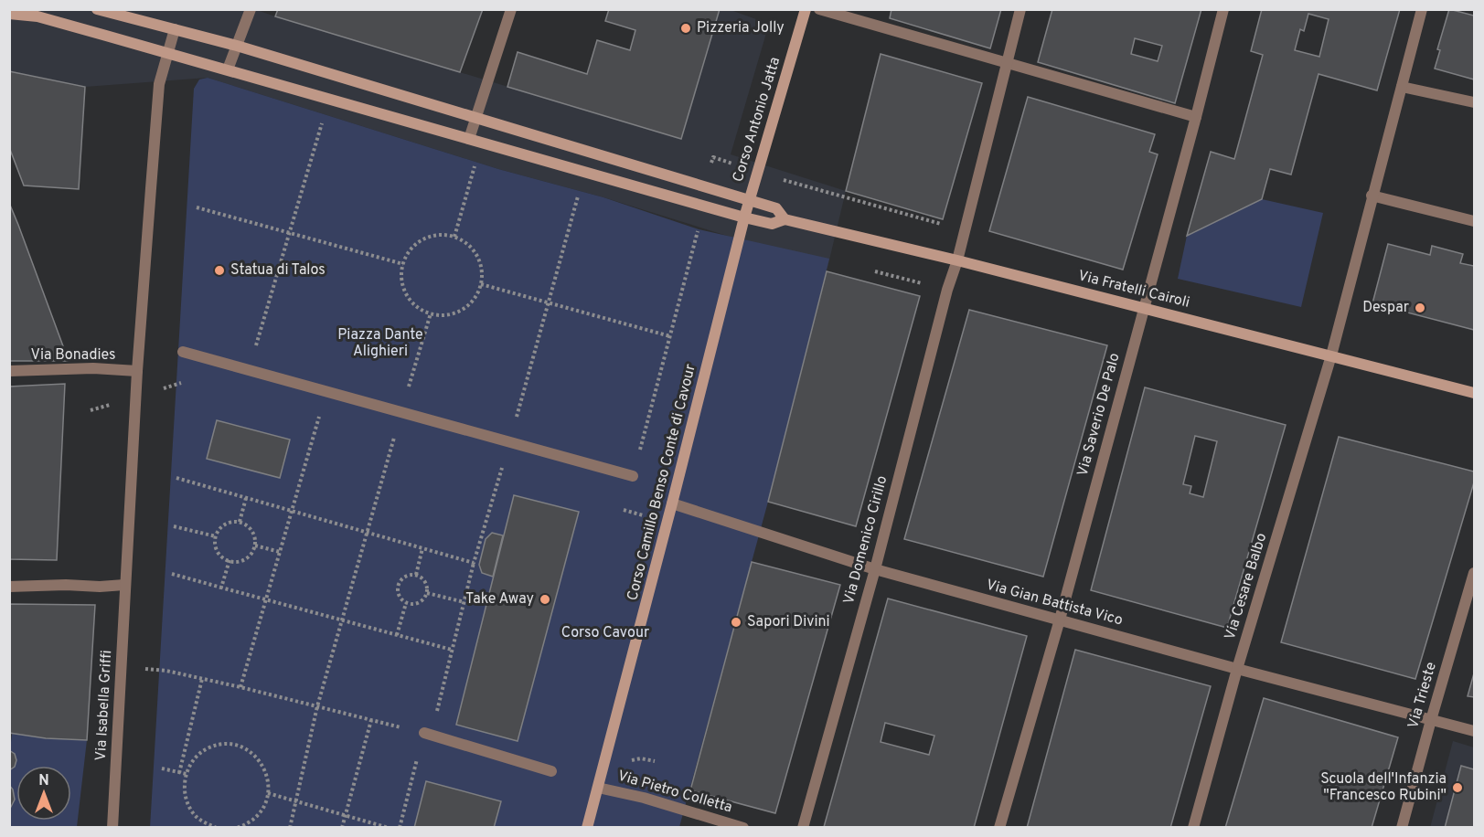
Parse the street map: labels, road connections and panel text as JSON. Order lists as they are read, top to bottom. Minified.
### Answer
{"streets":{"main road":["Corso Antonio Jatta","Via Fratelli Cairoli","Corso Camillo Benso Conte di Cavour"],"street":["Via Bonadies","Via Saverio De Palo","Via Domenico Cirillo","Via Cesare Balbo","Via Gian Battista Vico","Via Trieste","Via Isabella Griffi","Via Pietro Colletta"]},"crossings":[["Corso Antonio Jatta","Corso Camillo Benso Conte di Cavour"],["Via Fratelli Cairoli","Via Saverio De Palo"],["Via Fratelli Cairoli","Via Domenico Cirillo"],["Via Fratelli Cairoli","Via Cesare Balbo"],["Via Saverio De Palo","Via Gian Battista Vico"],["Corso Camillo Benso Conte di Cavour","Via Gian Battista Vico"],["Corso Camillo Benso Conte di Cavour","Via Pietro Colletta"],["Via Domenico Cirillo","Via Gian Battista Vico"],["Via Cesare Balbo","Via Gian Battista Vico"],["Via Gian Battista Vico","Via Trieste"]],"parks":["Piazza Dante Alighieri","Corso Cavour"],"places":["Pizzeria Jolly","Statua di Talos","Despar","Take Away","Sapori Divini","Scuola dell'Infanzia \"Francesco Rubini\""],"north":"top"}
